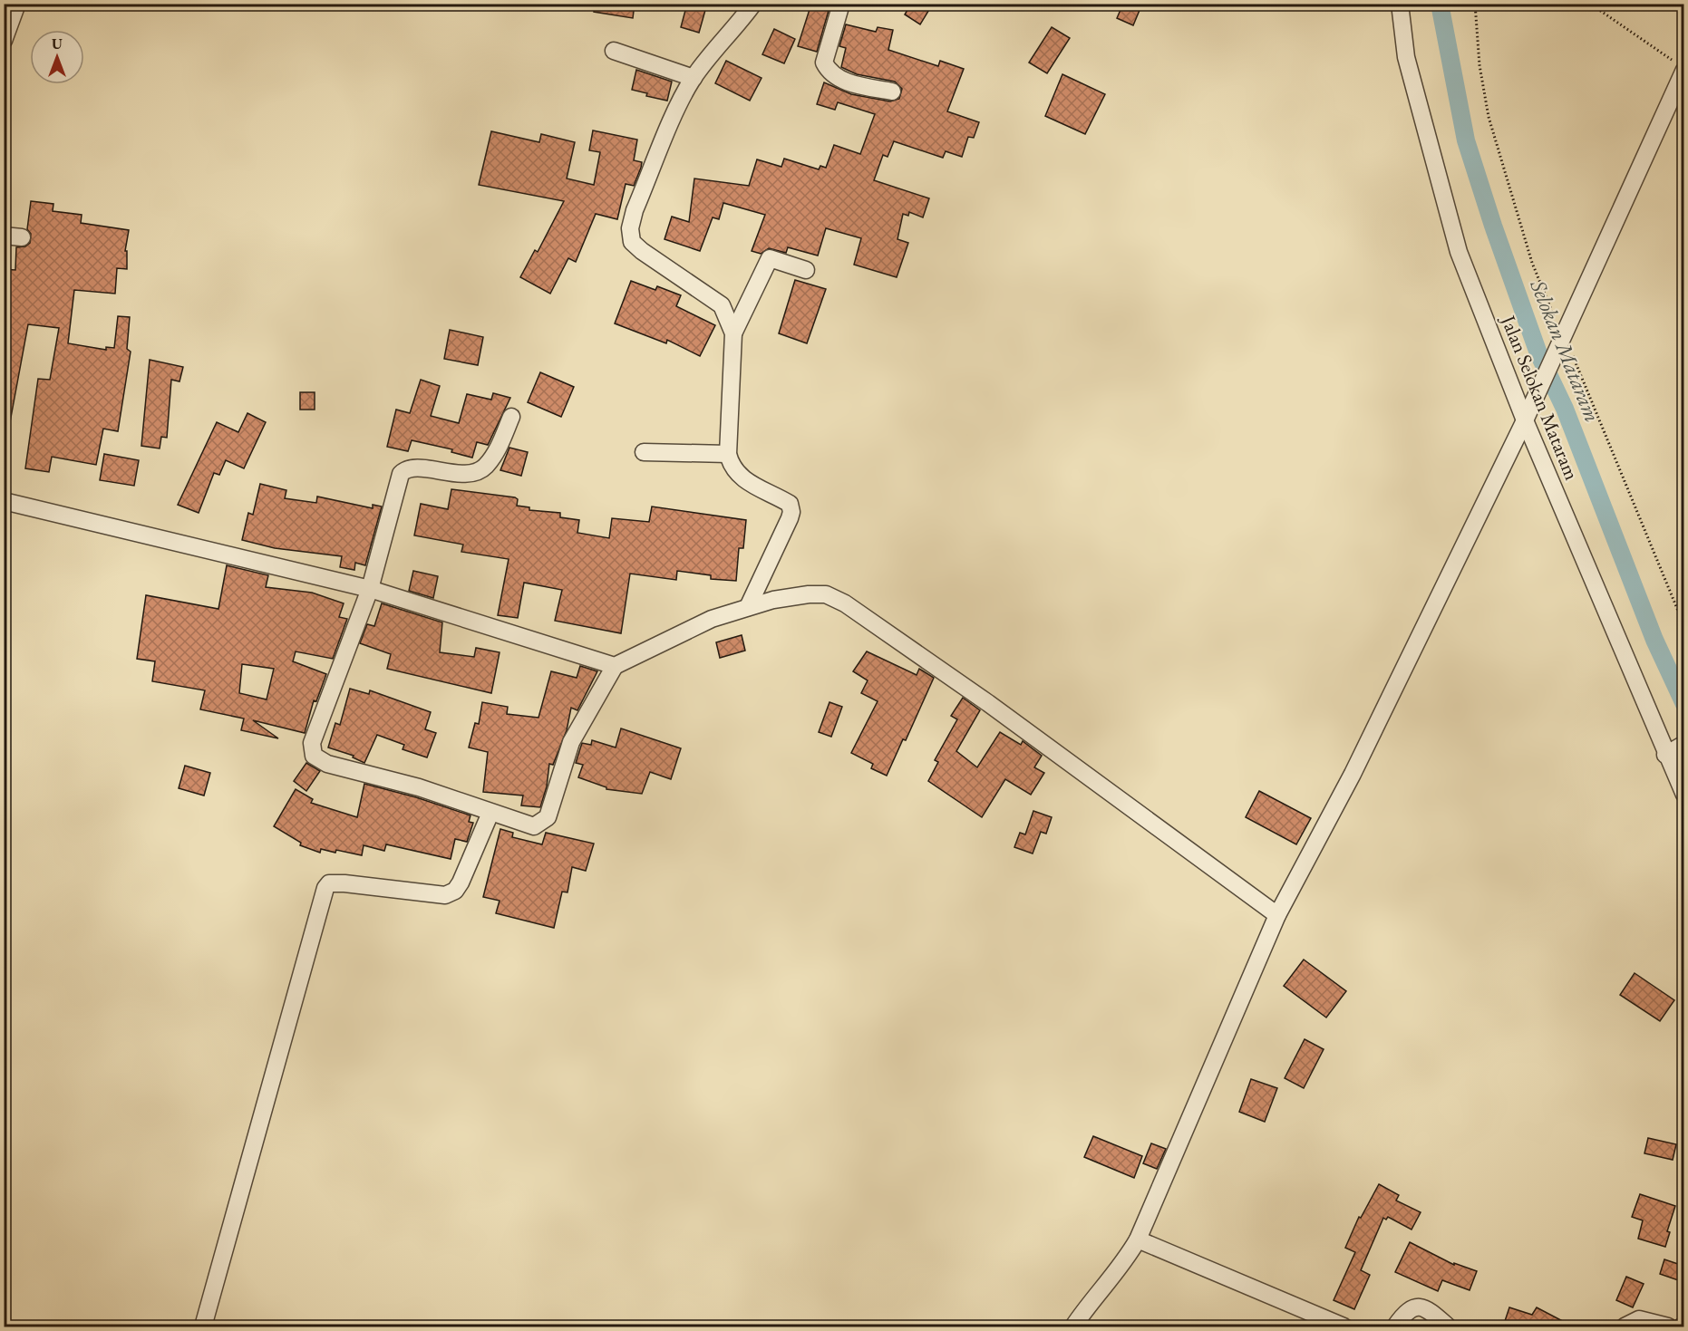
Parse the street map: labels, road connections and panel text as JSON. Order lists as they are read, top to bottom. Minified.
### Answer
{"streets":{"street":["Jalan Selokan Mataram"]},"water":["Selokan Mataram"],"north":"top"}
